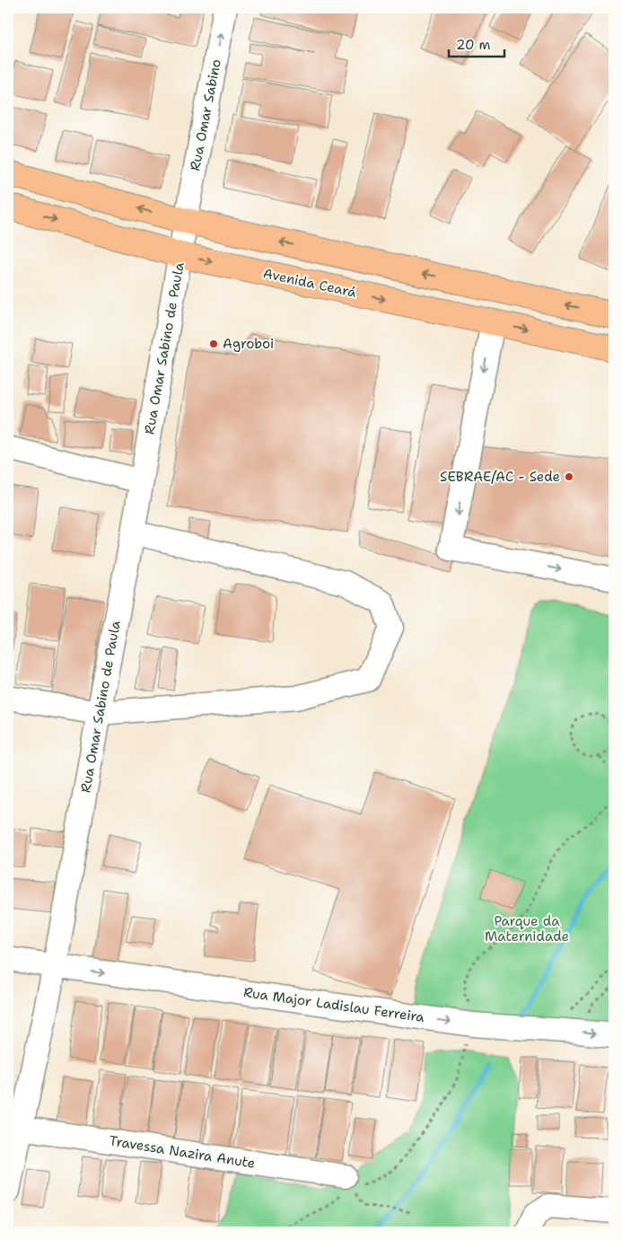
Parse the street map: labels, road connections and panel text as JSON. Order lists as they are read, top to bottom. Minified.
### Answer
{"streets":{"main road":["Avenida Ceará"],"street":["Rua Omar Sabino","Rua Omar Sabino de Paula","Rua Major Ladislau Ferreira","Travessa Nazira Anute"]},"crossings":[["Rua Omar Sabino","Rua Omar Sabino de Paula"],["Avenida Ceará","Rua Omar Sabino de Paula"],["Rua Omar Sabino de Paula","Rua Major Ladislau Ferreira"],["Rua Omar Sabino de Paula","Travessa Nazira Anute"]],"one_way":["Rua Omar Sabino","Rua Major Ladislau Ferreira"],"parks":["Parque da Maternidade"],"places":["Agroboi","SEBRAE/AC - Sede"],"scale_bar":"20 m"}
